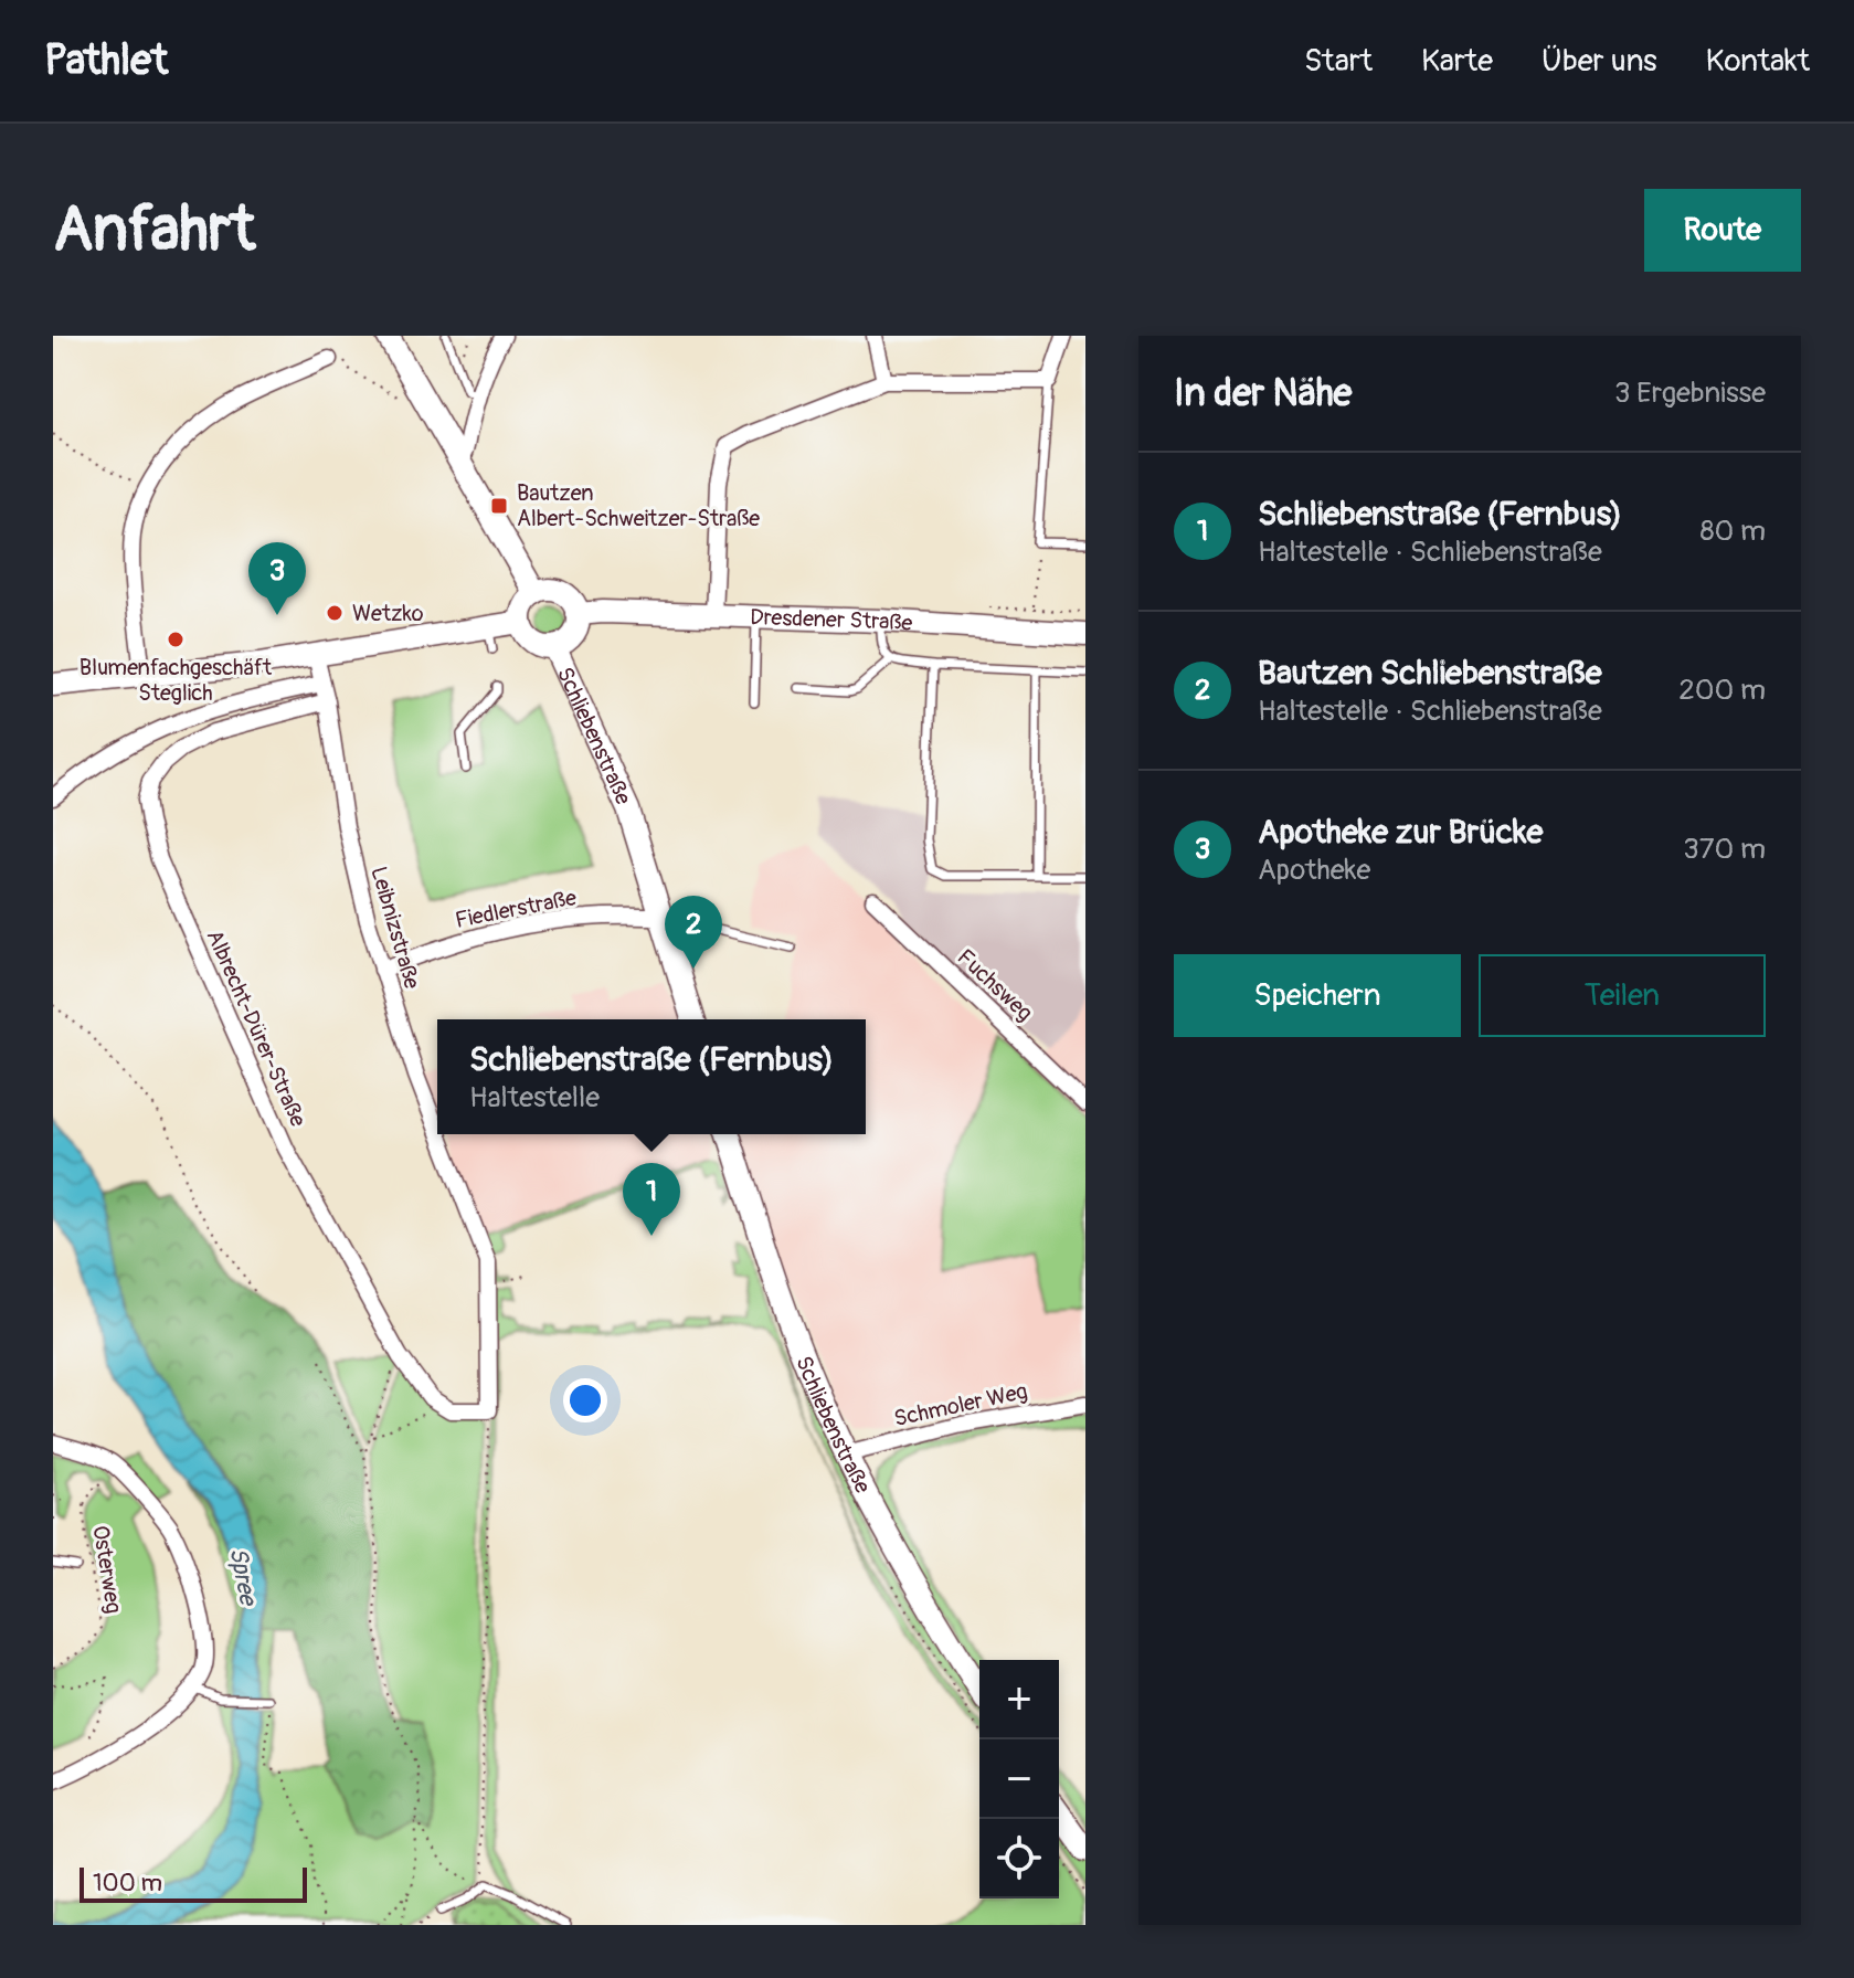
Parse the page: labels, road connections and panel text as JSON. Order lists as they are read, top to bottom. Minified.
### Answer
{"streets":{"main road":["Dresdener Straße","Schliebenstraße"],"street":["Fiedlerstraße","Leibnizstraße","Fuchsweg","Albrecht-Dürer-Straße","Schmoler Weg"],"path":["Osterweg"]},"crossings":[["Dresdener Straße","Schliebenstraße"],["Schliebenstraße","Fiedlerstraße"],["Schliebenstraße","Schmoler Weg"],["Fiedlerstraße","Leibnizstraße"],["Leibnizstraße","Albrecht-Dürer-Straße"]],"water":["Spree"],"places":{"transit":["Bautzen Albert-Schweitzer-Straße"],"other":["Wetzko","Blumenfachgeschäft Steglich"]},"scale_bar":"100 m","page":{"header":"Pathlet","nav":["Start","Karte","Über uns","Kontakt"],"buttons":["Route",["Speichern","Teilen"]],"title":"Anfahrt","heading":["In der Nähe","3 Ergebnisse"],"list":[{"mark":"1","name":"Schliebenstraße (Fernbus)","note":"Haltestelle · Schliebenstraße","value":"80 m"},{"mark":"2","name":"Bautzen Schliebenstraße","note":"Haltestelle · Schliebenstraße","value":"200 m"},{"mark":"3","name":"Apotheke zur Brücke","note":"Apotheke","value":"370 m"}],"pins":["3","2","1"],"popup":["Schliebenstraße (Fernbus)","Haltestelle"],"map_buttons":["+","−"],"scale":"100 m"}}
